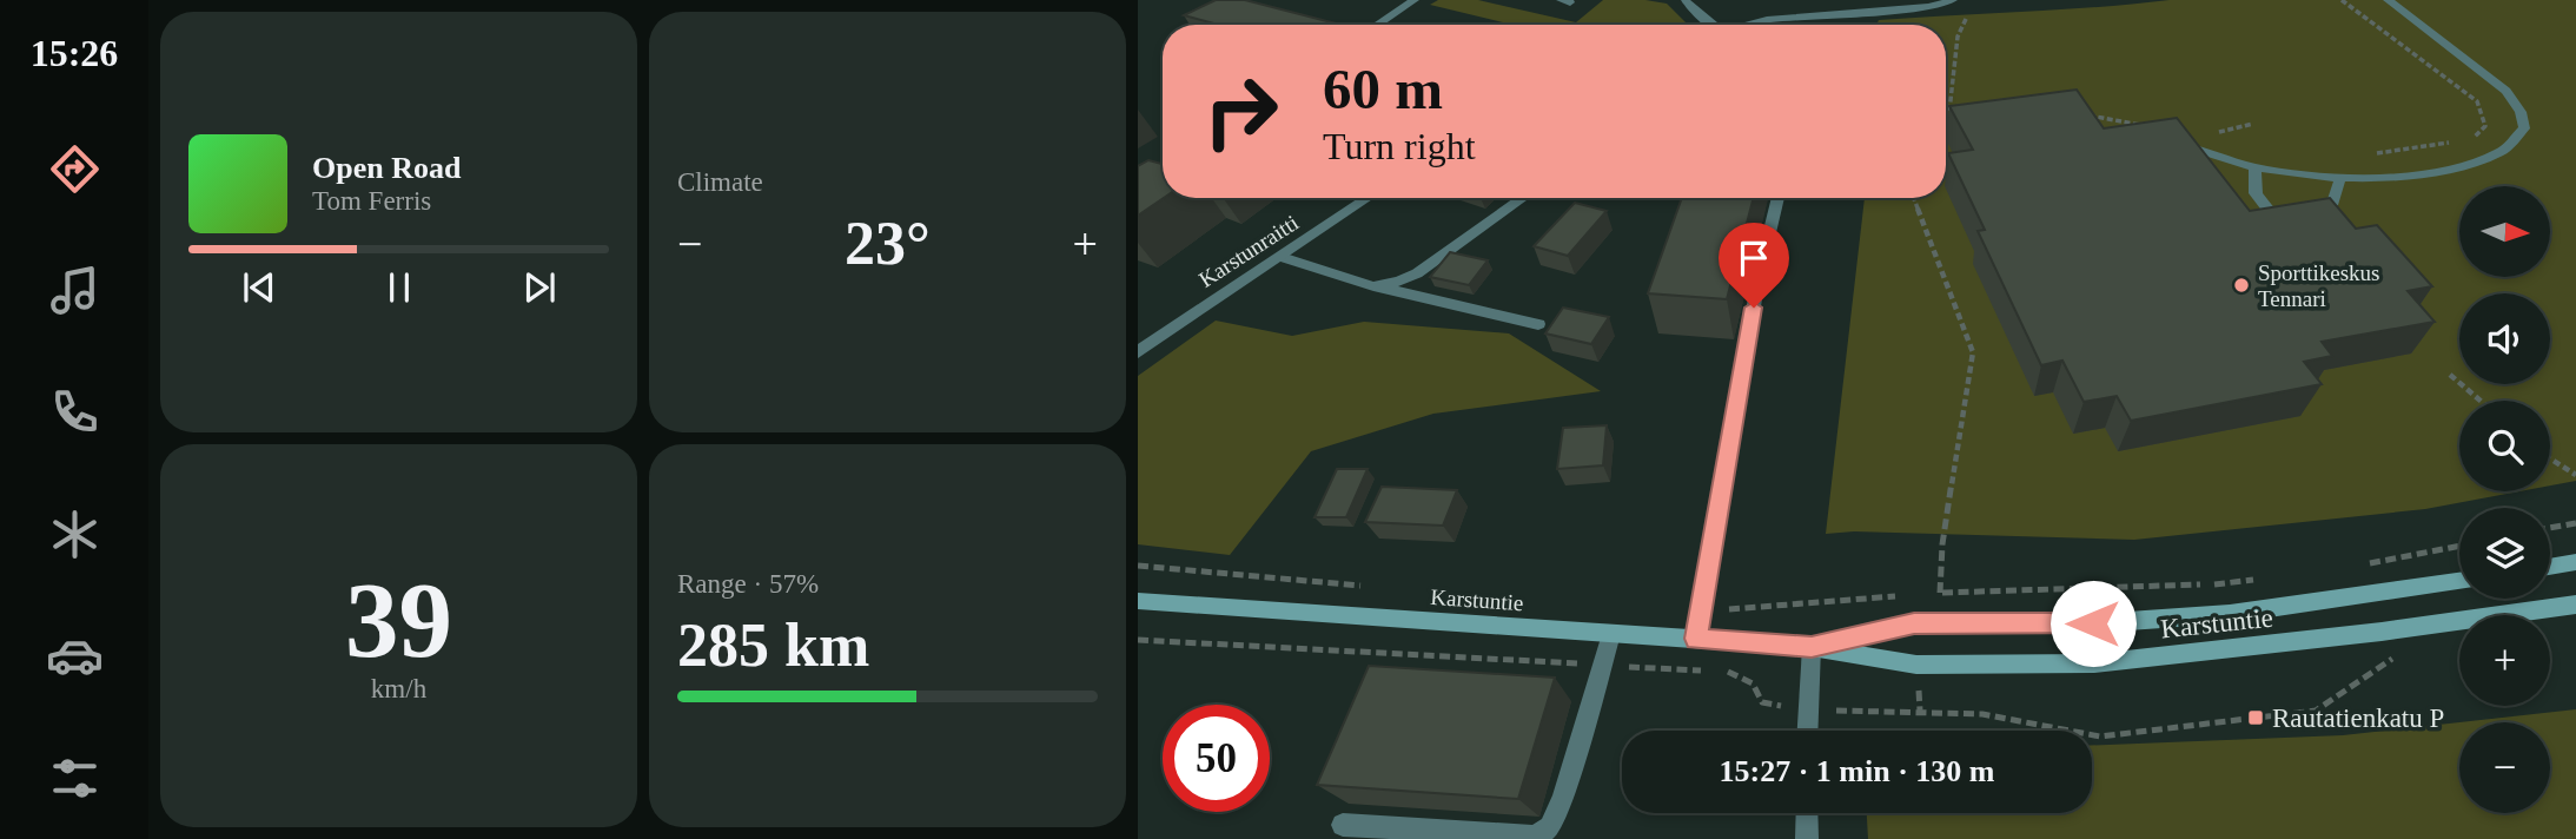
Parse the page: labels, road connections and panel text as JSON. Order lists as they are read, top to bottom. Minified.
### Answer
{"streets":{"main road":["Karstuntie"],"street":["Karstunraitti"]},"places":{"other":["Sporttikeskus Tennari"],"transit":["Rautatienkatu P"]},"north":"right","page":{"tabs":"15:26","tile":["Climate",["39","km/h"],["Range · 57%","285 km"]],"turn":["60 m","Turn right"],"song":["Open Road","Tom Ferris"],"map_buttons":["+","−"],"heat":["−","23°","+"],"limit":"50","trip":"15:27 · 1 min · 130 m"}}
